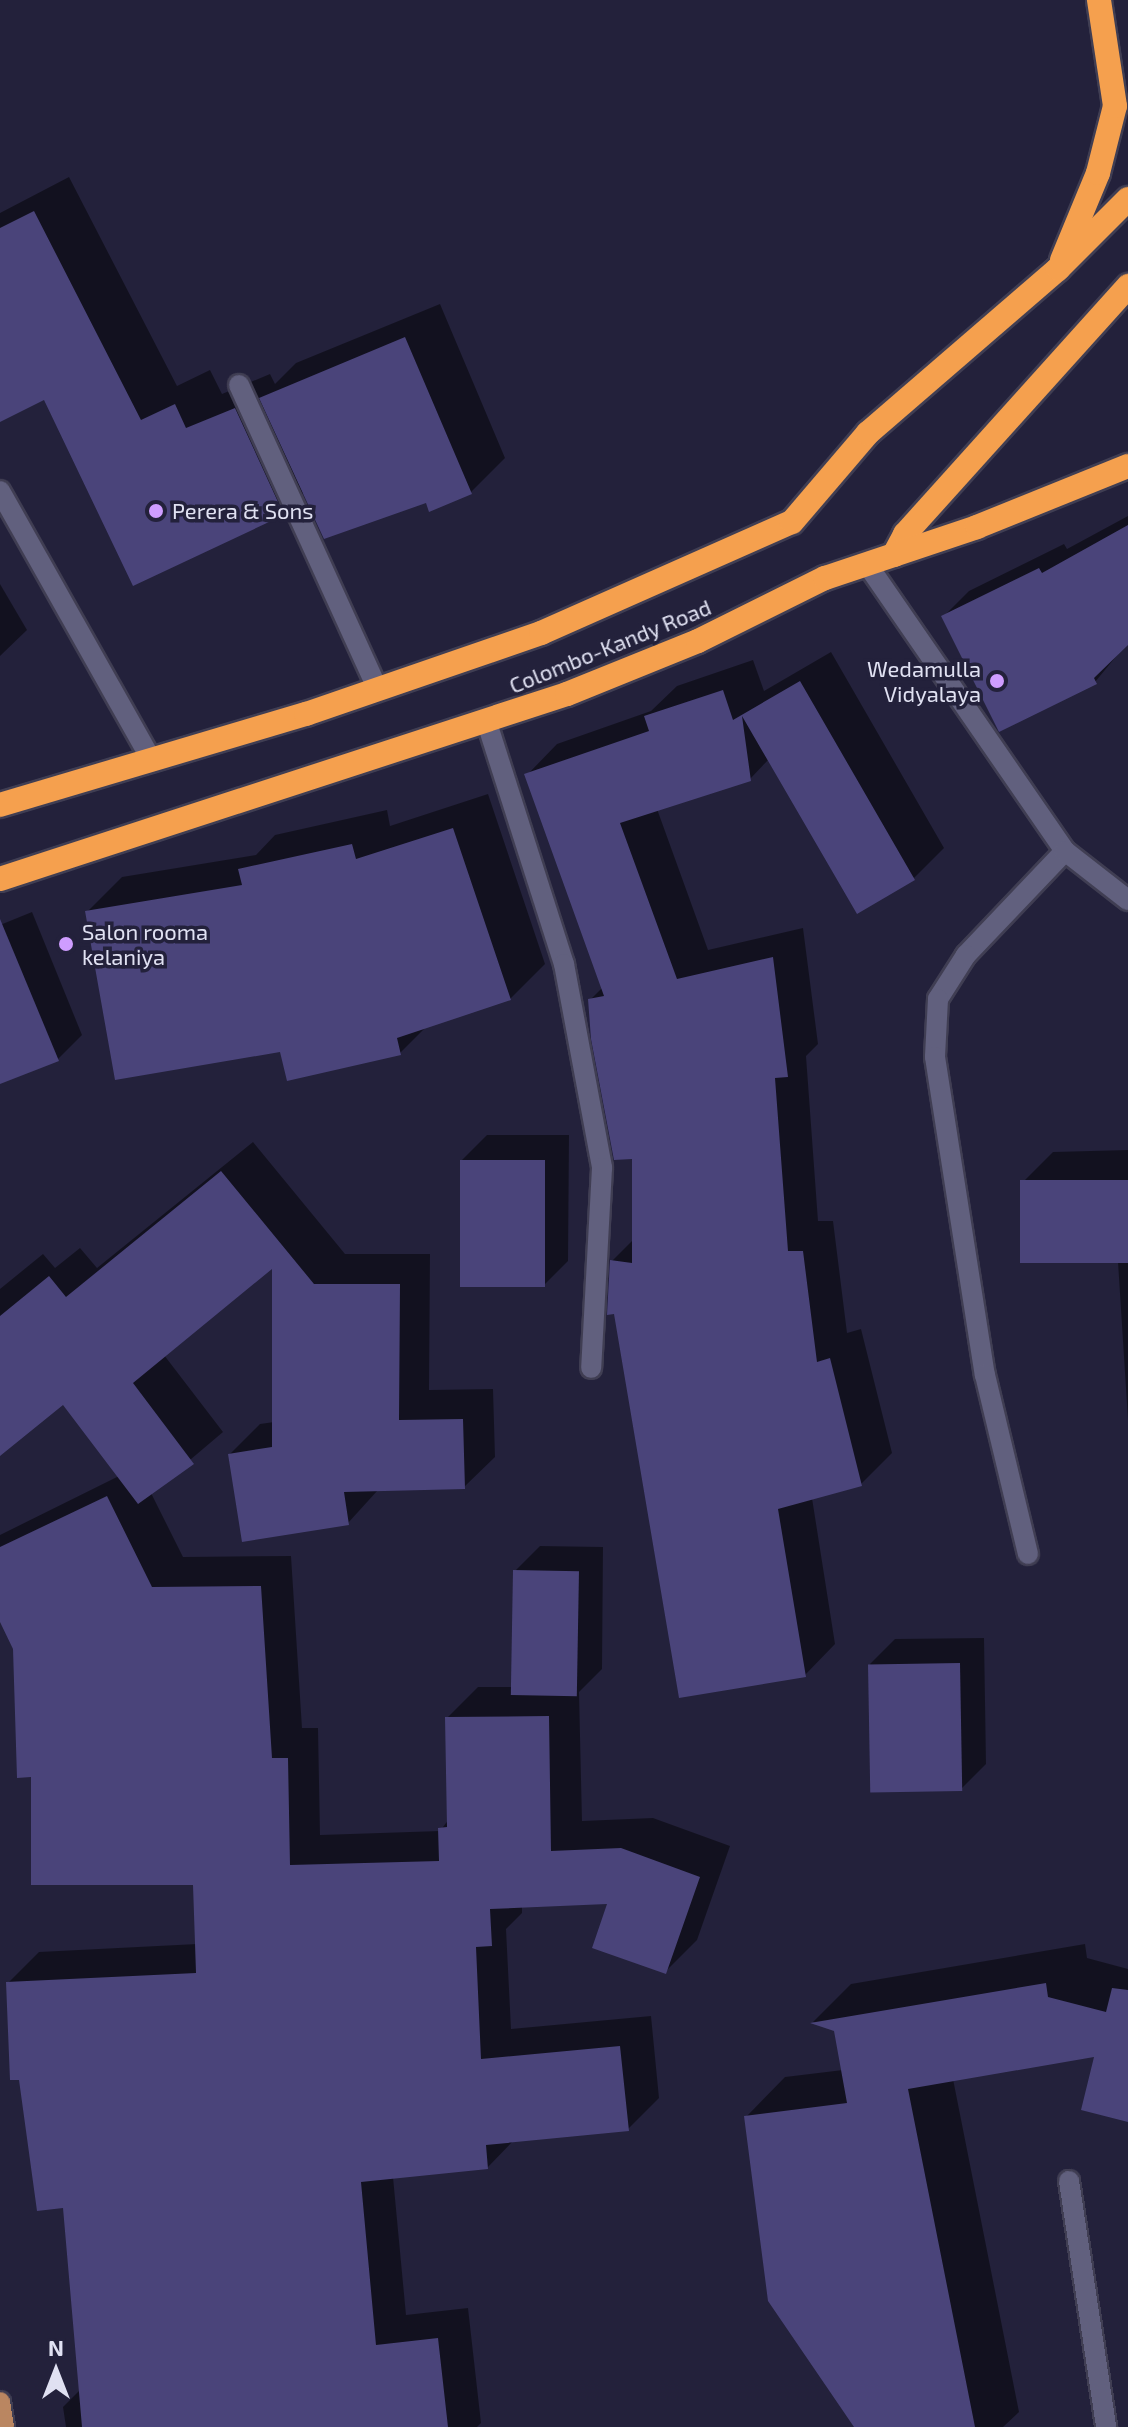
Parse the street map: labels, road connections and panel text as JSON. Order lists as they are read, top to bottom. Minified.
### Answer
{"streets":{"highway":["Colombo-Kandy Road"]},"places":["Perera & Sons","Wedamulla Vidyalaya","Salon rooma kelaniya"],"north":"top"}
